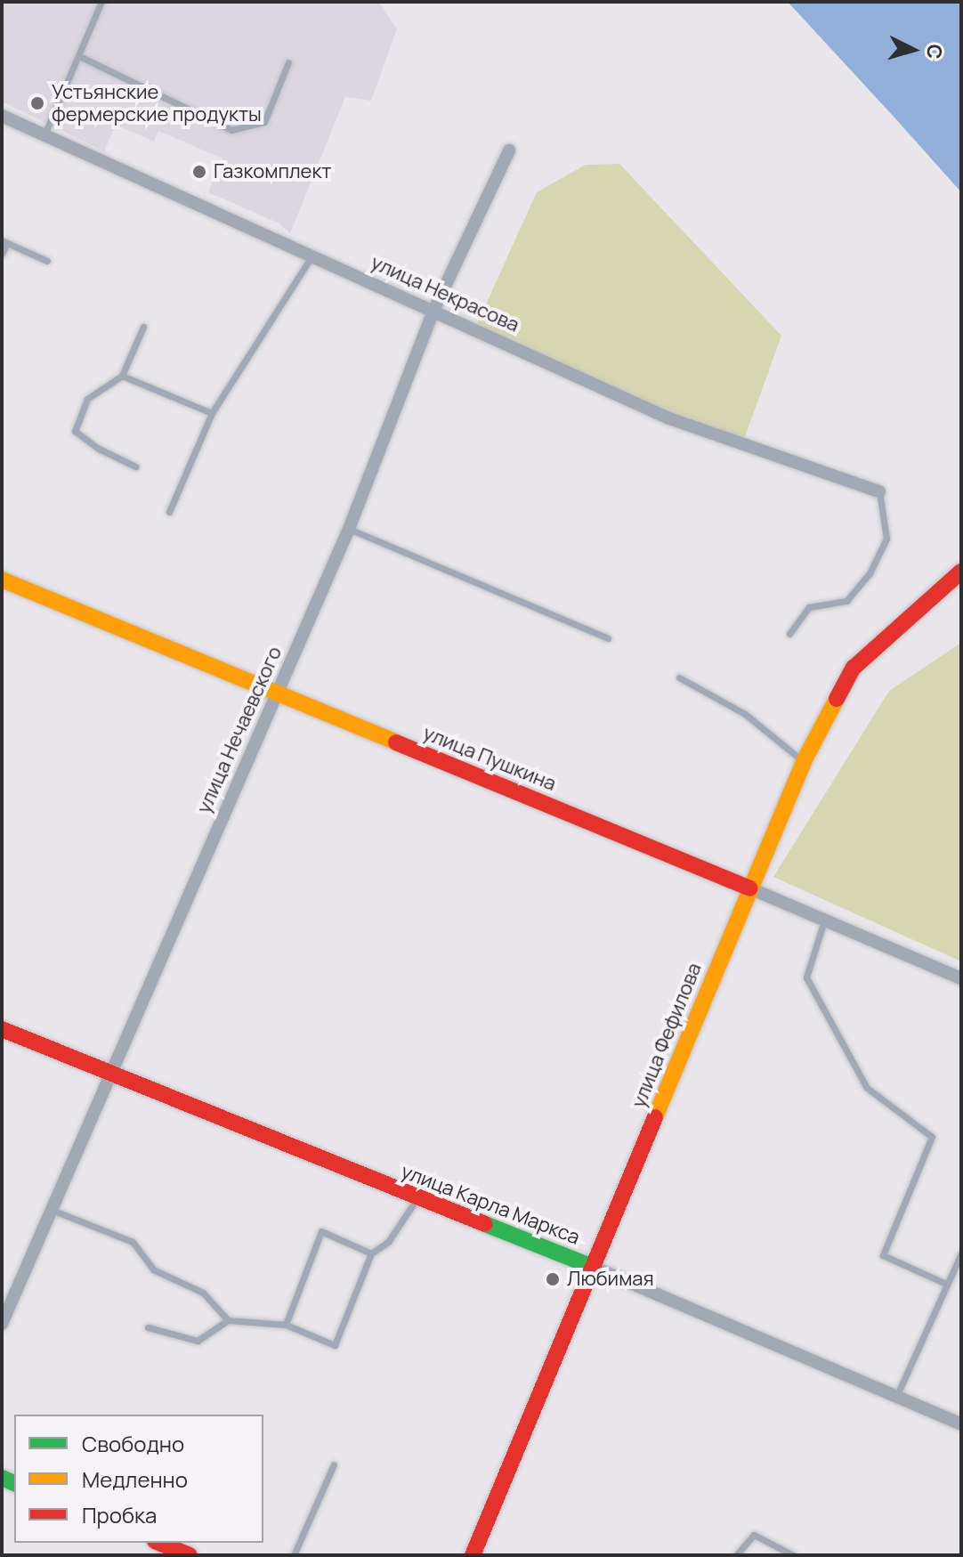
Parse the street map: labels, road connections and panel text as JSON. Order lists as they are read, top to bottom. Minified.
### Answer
{"streets":{"main road":["улица Пушкина","улица Фефилова","улица Карла Маркса"],"street":["улица Некрасова","улица Нечаевского"]},"crossings":[["улица Некрасова","улица Нечаевского"],["улица Нечаевского","улица Пушкина"],["улица Нечаевского","улица Карла Маркса"],["улица Пушкина","улица Фефилова"],["улица Фефилова","улица Карла Маркса"]],"places":["Устьянские фермерские продукты","Газкомплект","Любимая"],"legend":["Свободно","Медленно","Пробка"],"north":"right"}
